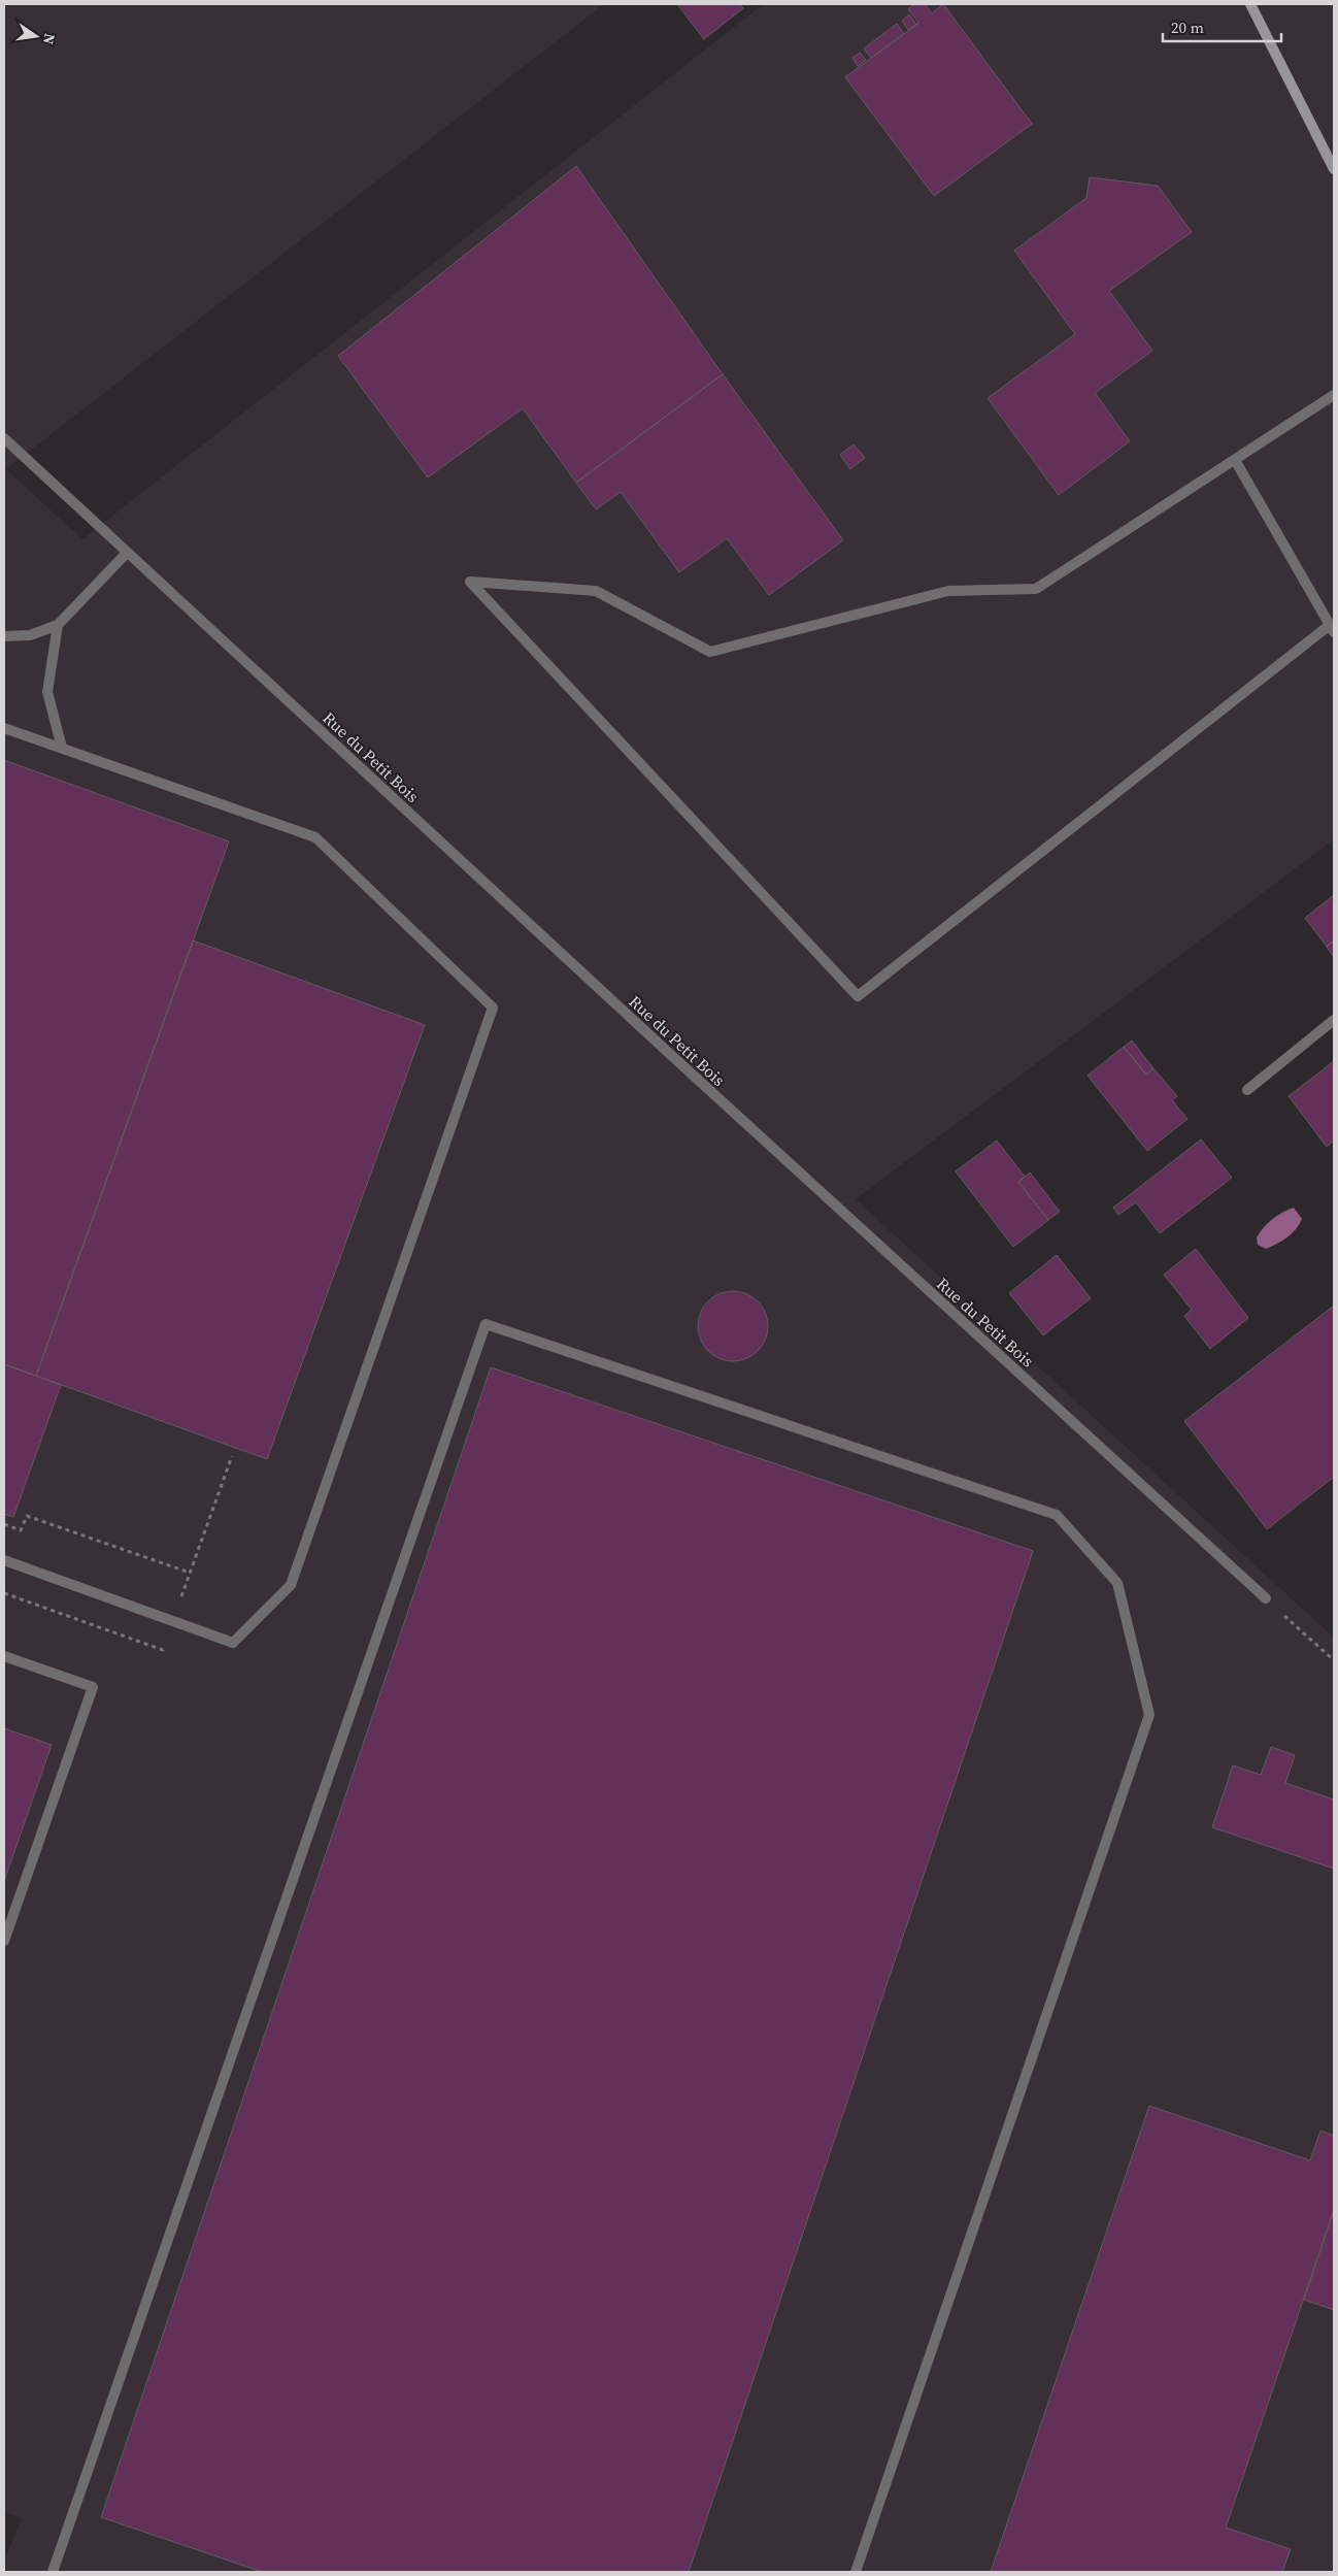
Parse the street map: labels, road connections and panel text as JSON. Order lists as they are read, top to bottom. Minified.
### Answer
{"streets":{"street":["Rue du Petit Bois"]},"scale_bar":"20 m","north":"right"}
